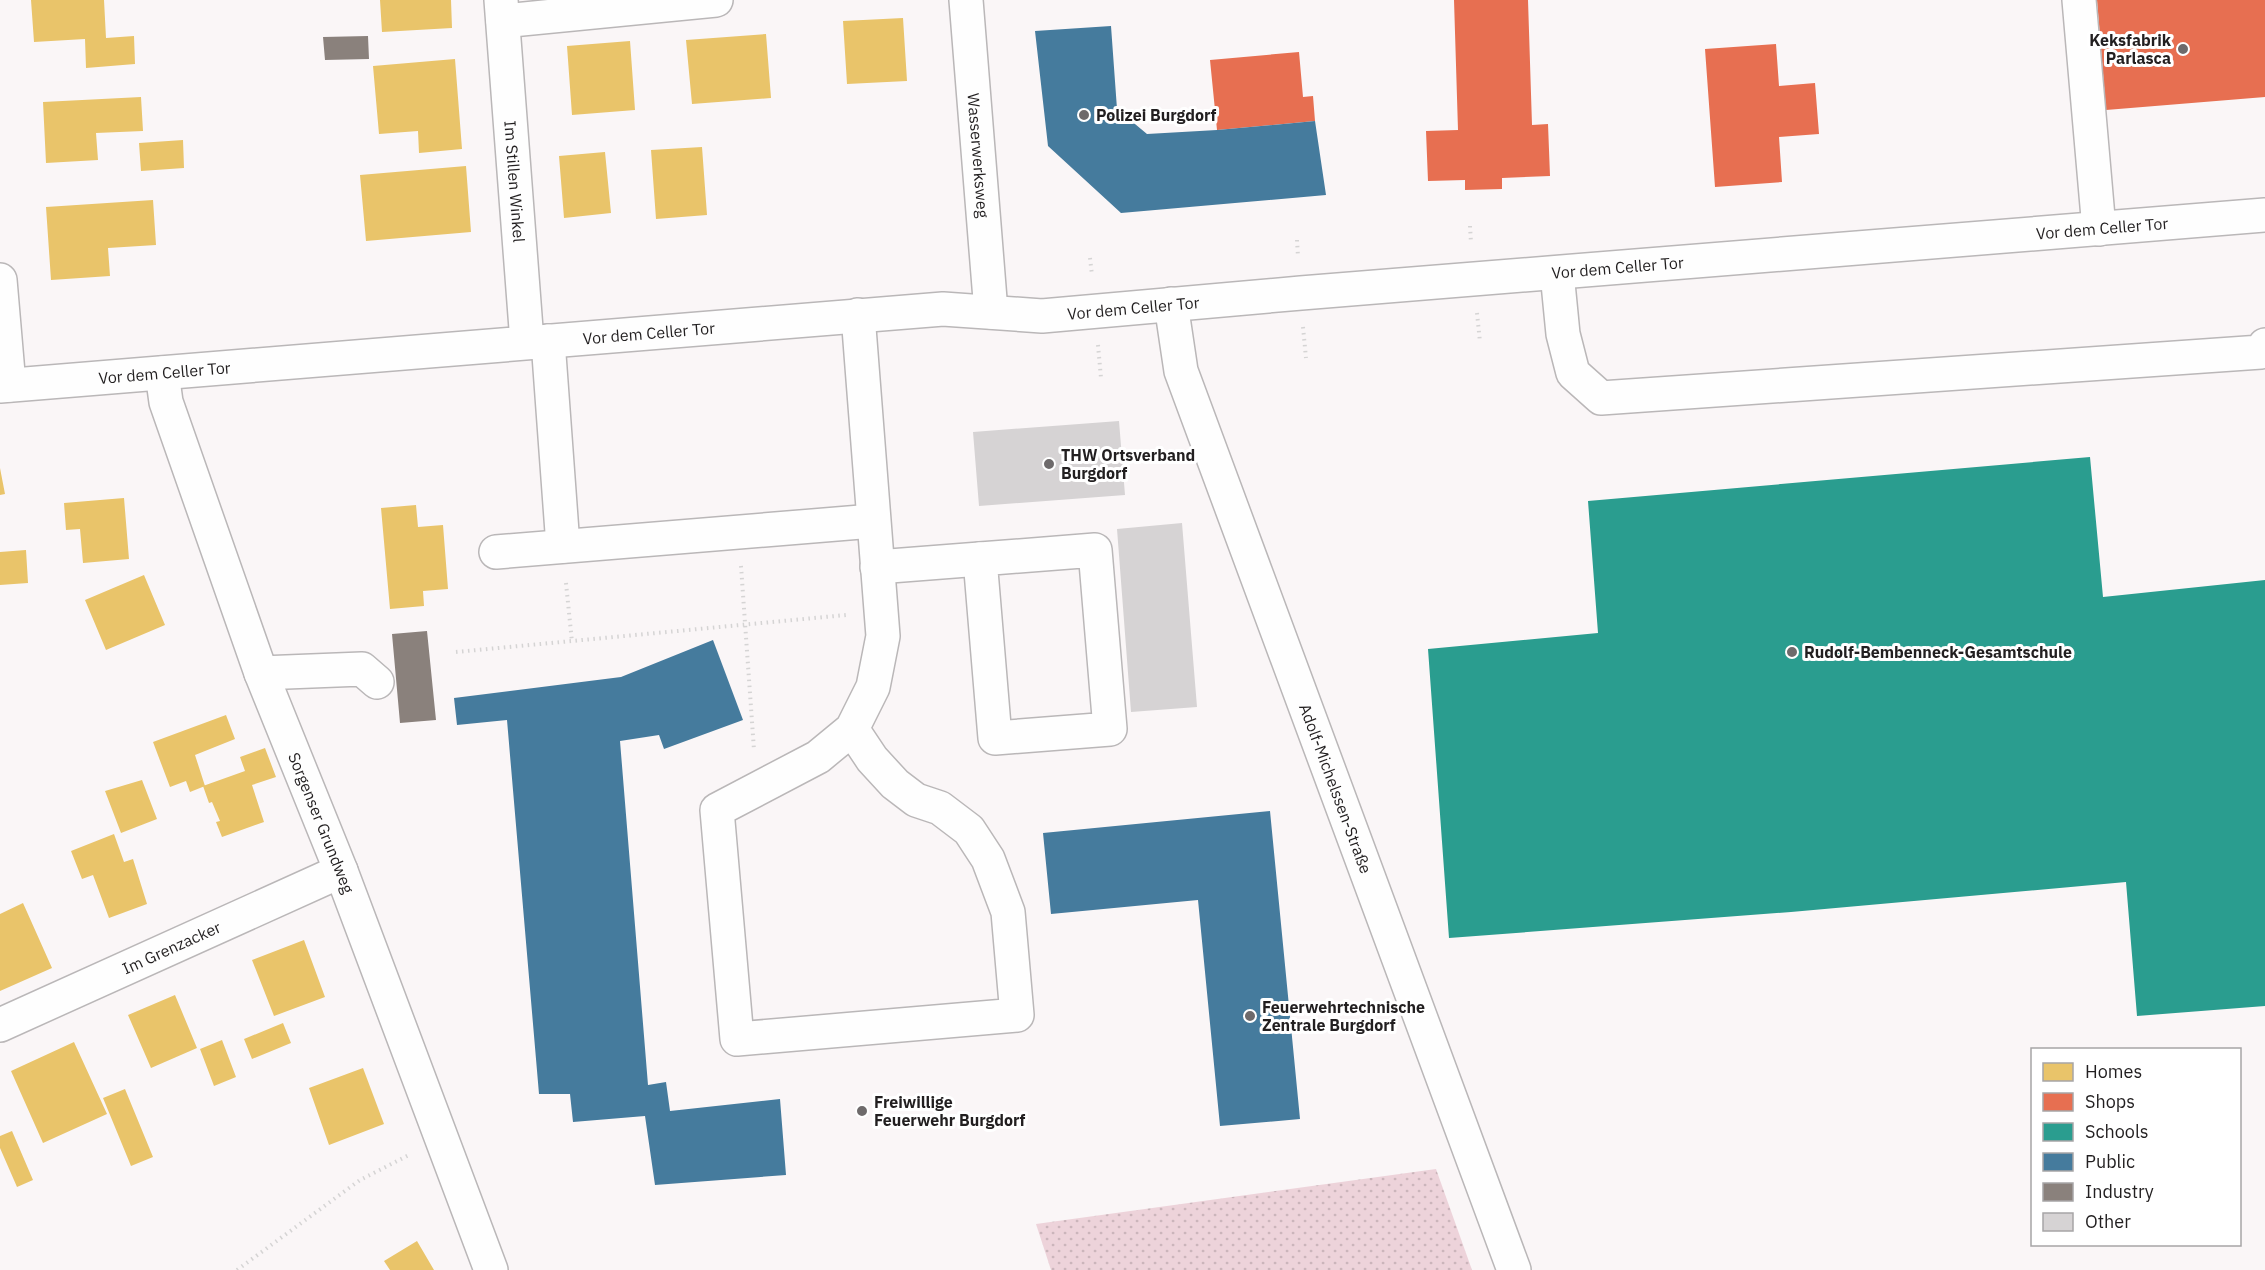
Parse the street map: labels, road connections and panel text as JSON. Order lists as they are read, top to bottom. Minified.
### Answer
{"streets":{"street":["Wasserwerksweg","Im Stillen Winkel","Vor dem Celler Tor","Adolf-Michelssen-Straße","Sorgenser Grundweg","Im Grenzacker"]},"crossings":[["Wasserwerksweg","Vor dem Celler Tor"],["Im Stillen Winkel","Vor dem Celler Tor"],["Vor dem Celler Tor","Adolf-Michelssen-Straße"],["Vor dem Celler Tor","Sorgenser Grundweg"],["Sorgenser Grundweg","Im Grenzacker"]],"places":["Keksfabrik Parlasca","Polizei Burgdorf","THW Ortsverband Burgdorf","Rudolf-Bembenneck-Gesamtschule","Feuerwehrtechnische Zentrale Burgdorf","Freiwillige Feuerwehr Burgdorf"],"legend":["Homes","Shops","Schools","Public","Industry","Other"]}
